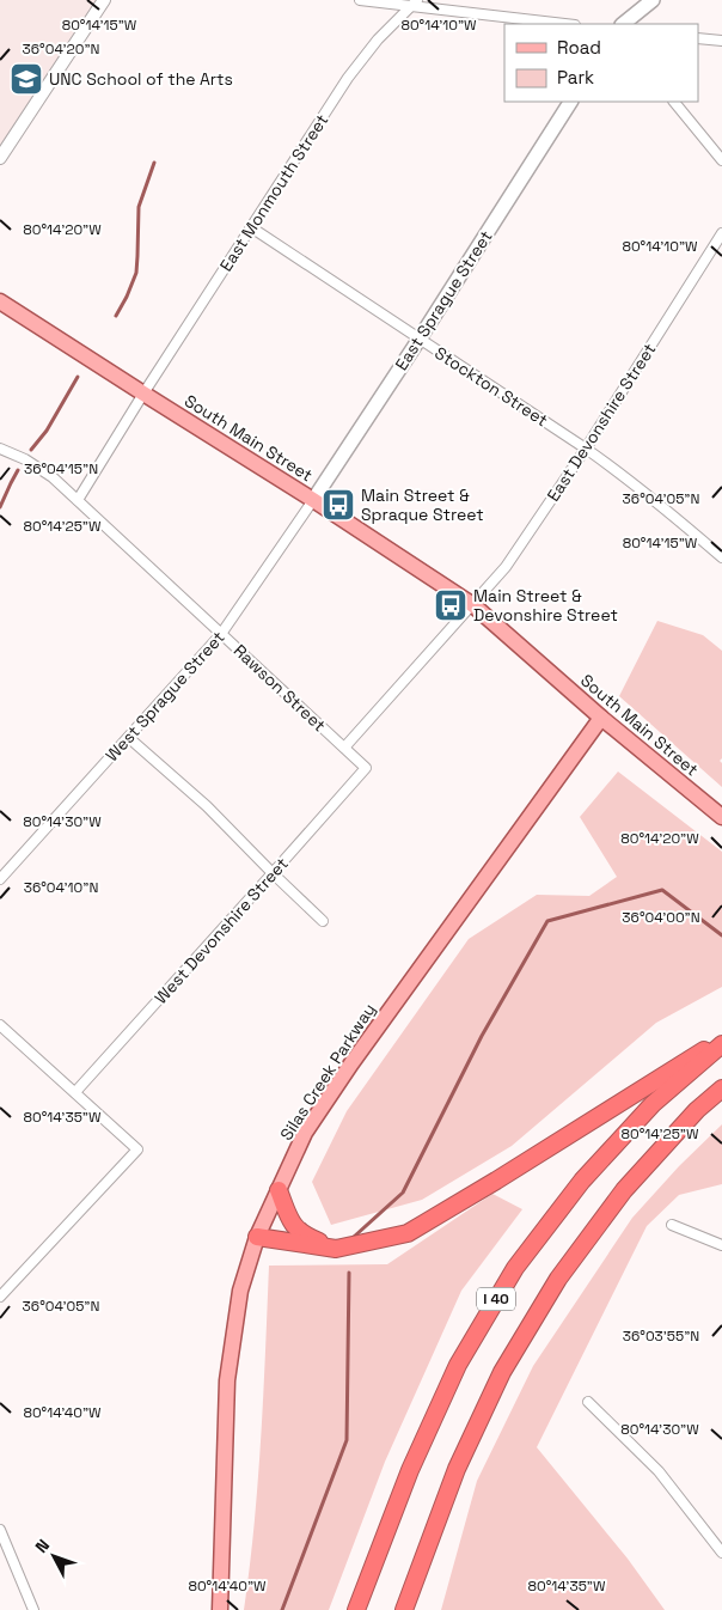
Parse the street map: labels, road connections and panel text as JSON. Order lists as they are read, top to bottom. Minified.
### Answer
{"streets":{"highway":["I 40"],"main road":["East Sprague Street","South Main Street","Silas Creek Parkway"],"street":["East Monmouth Street","Stockton Street","East Devonshire Street","Rawson Street","West Sprague Street","West Devonshire Street"]},"crossings":[["East Monmouth Street","Stockton Street"],["East Monmouth Street","South Main Street"],["East Monmouth Street","Rawson Street"],["East Sprague Street","Stockton Street"],["East Sprague Street","South Main Street"],["East Sprague Street","West Sprague Street"],["Stockton Street","East Devonshire Street"],["East Devonshire Street","South Main Street"],["South Main Street","West Sprague Street"],["South Main Street","Silas Creek Parkway"],["Rawson Street","West Sprague Street"],["Rawson Street","West Devonshire Street"]],"places":{"school or university":["UNC School of the Arts"],"bus stop":["Main Street & Spraque Street","Main Street & Devonshire Street"]},"legend":["Road","Park"],"north":"top left","coordinates":["80°14'10\"W","80°14'15\"W","36°04'20\"N","80°14'20\"W","36°04'15\"N","36°04'05\"N","80°14'25\"W","80°14'30\"W","36°04'10\"N","36°04'00\"N","80°14'35\"W","36°03'55\"N","80°14'40\"W"]}
